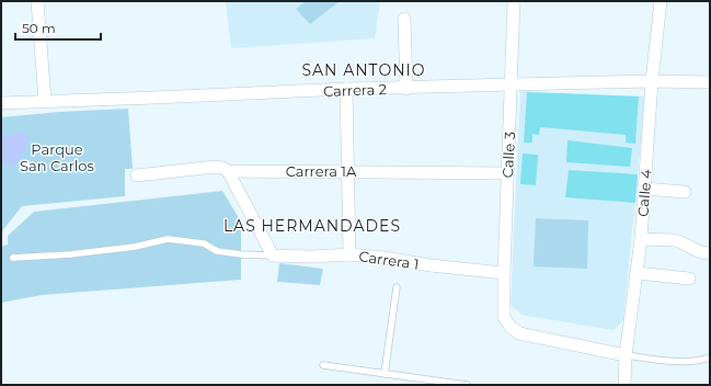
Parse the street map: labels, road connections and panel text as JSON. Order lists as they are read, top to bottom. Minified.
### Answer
{"streets":{"street":["Carrera 2","Calle 3","Carrera 1A","Calle 4","Carrera 1"]},"crossings":[["Carrera 2","Calle 3"],["Carrera 2","Calle 4"],["Calle 3","Carrera 1A"],["Calle 3","Calle 4"],["Calle 3","Carrera 1"]],"districts":["SAN ANTONIO","LAS HERMANDADES"],"parks":["Parque San Carlos"],"scale_bar":"50 m"}
